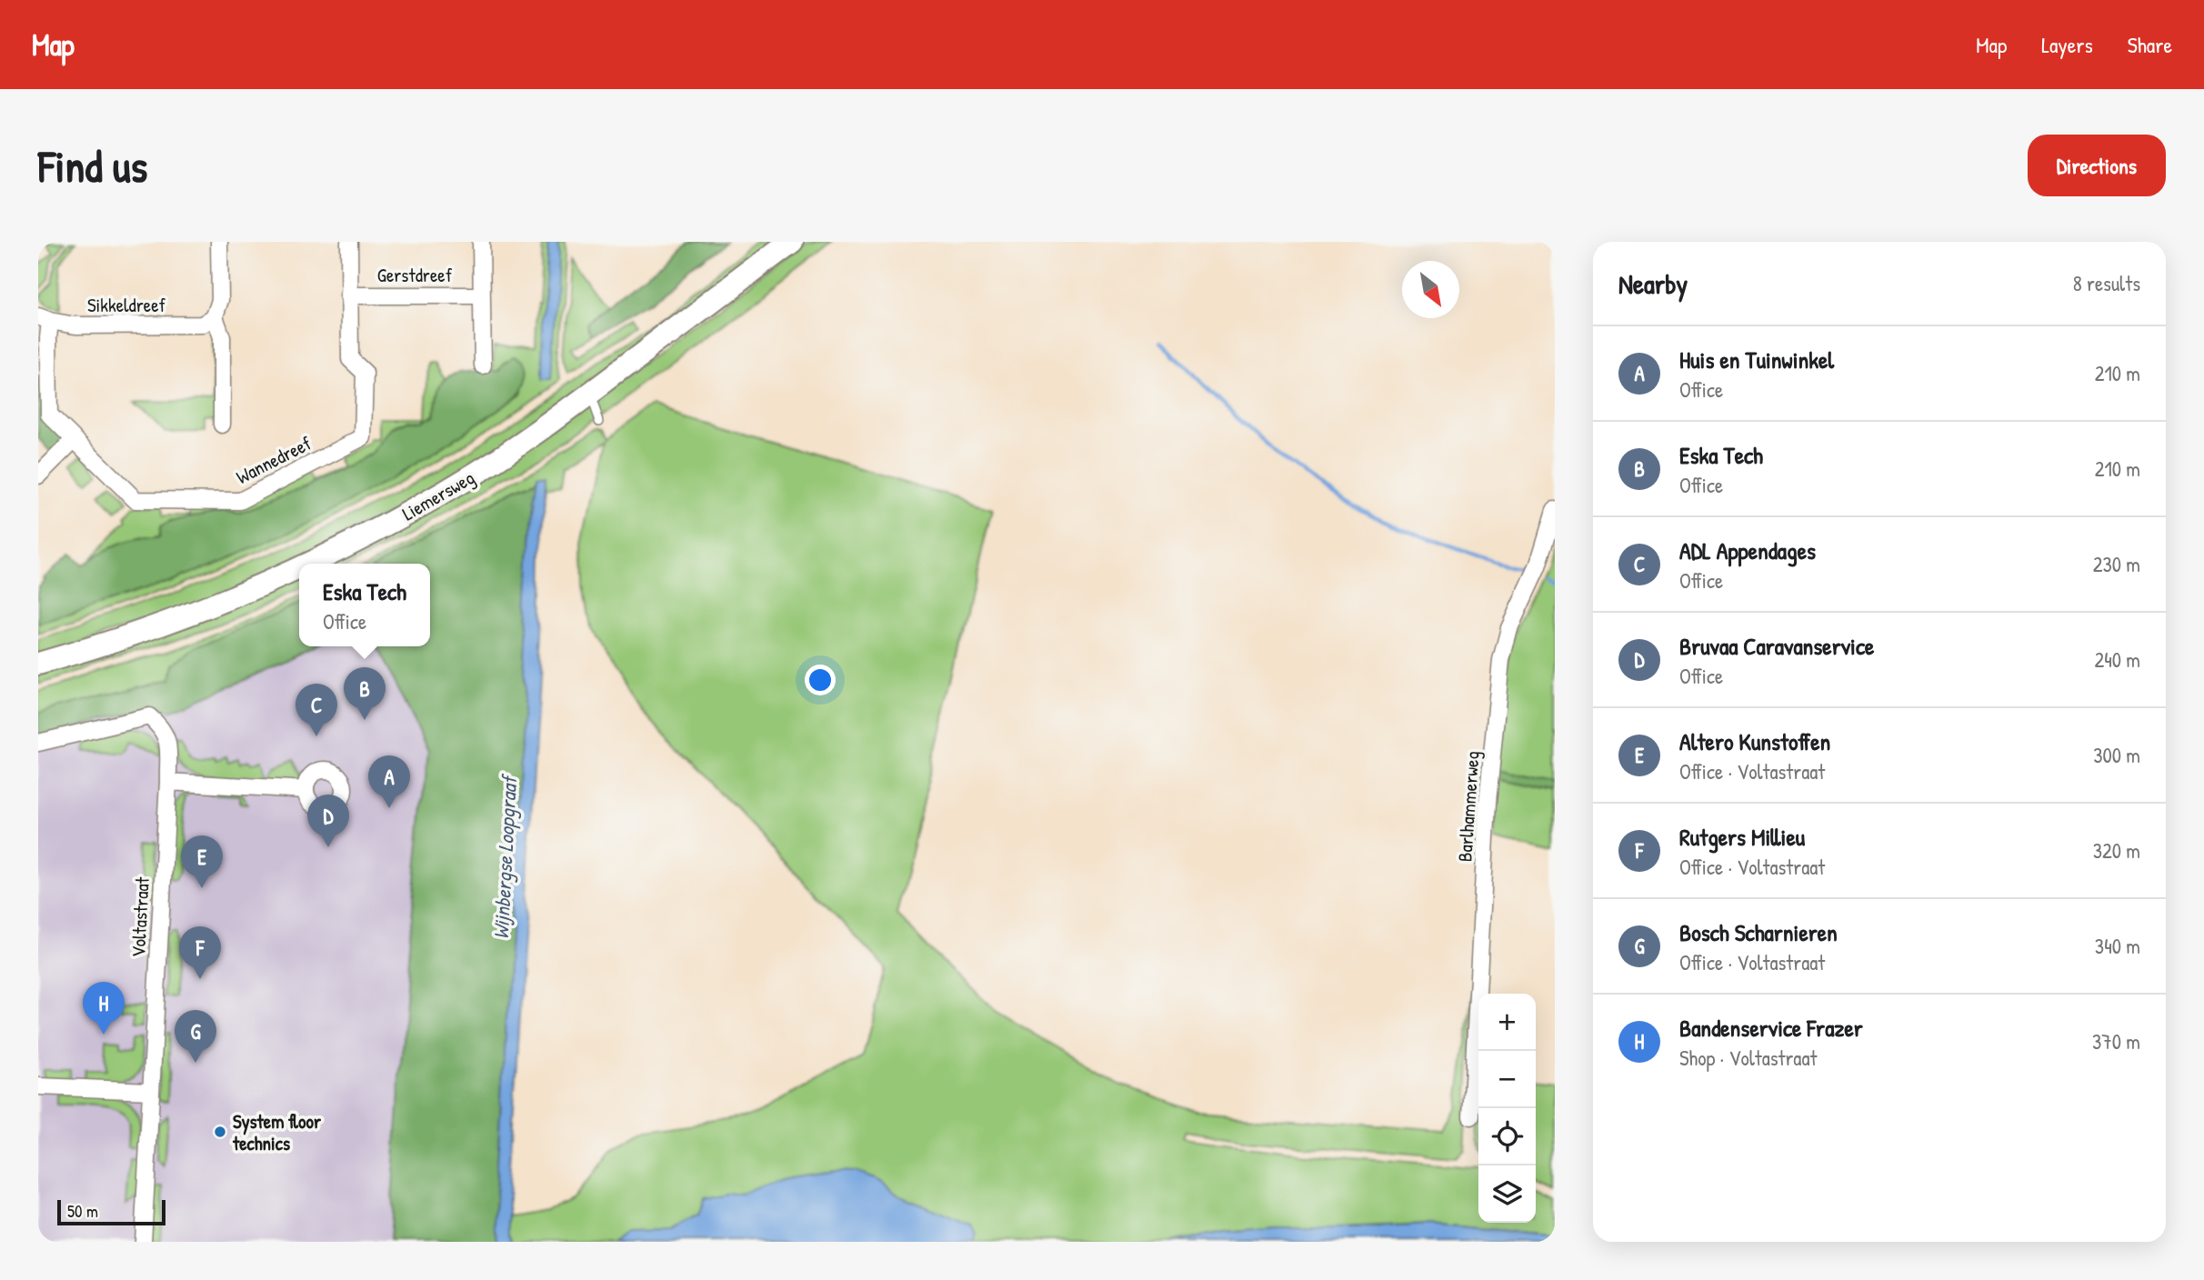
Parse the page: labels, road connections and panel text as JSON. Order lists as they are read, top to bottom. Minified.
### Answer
{"streets":{"main road":["Liemersweg"],"street":["Gerstdreef","Sikkeldreef","Wannedreef","Barlhammerweg","Voltastraat"]},"crossings":[["Gerstdreef","Wannedreef"],["Sikkeldreef","Wannedreef"]],"water":["Wijnbergse Loopgraaf"],"places":["System floor technics"],"scale_bar":"50 m","north":"bottom right","page":{"header":"Map","nav":["Map","Layers","Share"],"buttons":"Directions","title":"Find us","heading":["Nearby","8 results"],"list":[{"mark":"A","name":"Huis en Tuinwinkel","note":"Office","value":"210 m"},{"mark":"B","name":"Eska Tech","note":"Office","value":"210 m"},{"mark":"C","name":"ADL Appendages","note":"Office","value":"230 m"},{"mark":"D","name":"Bruvaa Caravanservice","note":"Office","value":"240 m"},{"mark":"E","name":"Altero Kunstoffen","note":"Office · Voltastraat","value":"300 m"},{"mark":"F","name":"Rutgers Millieu","note":"Office · Voltastraat","value":"320 m"},{"mark":"G","name":"Bosch Scharnieren","note":"Office · Voltastraat","value":"340 m"},{"mark":"H","name":"Bandenservice Frazer","note":"Shop · Voltastraat","value":"370 m"}],"popup":["Eska Tech","Office"],"pins":["B","C","A","D","E","F","H","G"],"map_buttons":["+","−"],"scale":"50 m"}}
